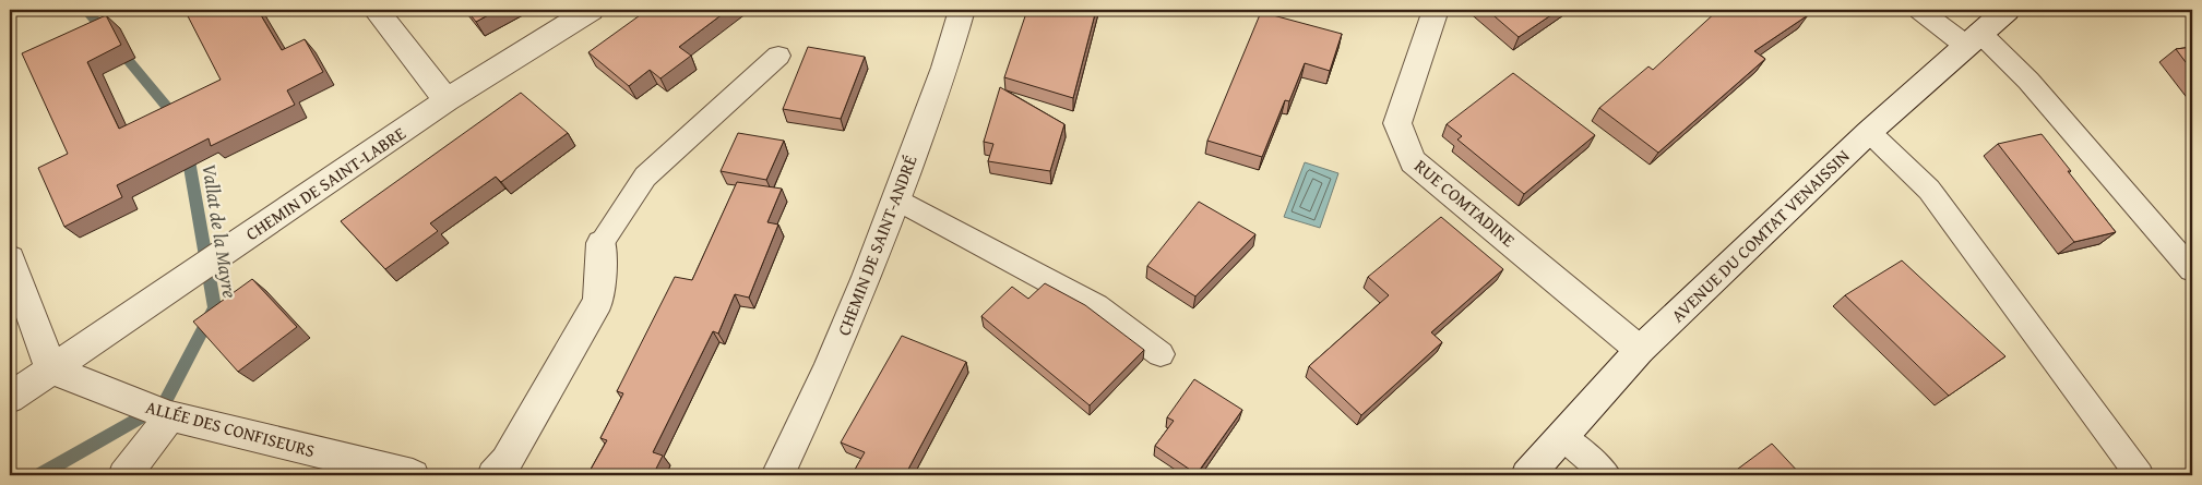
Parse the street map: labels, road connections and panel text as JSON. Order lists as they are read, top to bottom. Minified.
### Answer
{"streets":{"street":["CHEMIN DE SAINT-LABRE","RUE COMTADINE","AVENUE DU COMTAT VENAISSIN","CHEMIN DE SAINT-ANDRÉ","ALLÉE DES CONFISEURS"]},"crossings":[["CHEMIN DE SAINT-LABRE","ALLÉE DES CONFISEURS"],["RUE COMTADINE","AVENUE DU COMTAT VENAISSIN"]],"water":["Vallat de la Mayre"]}
